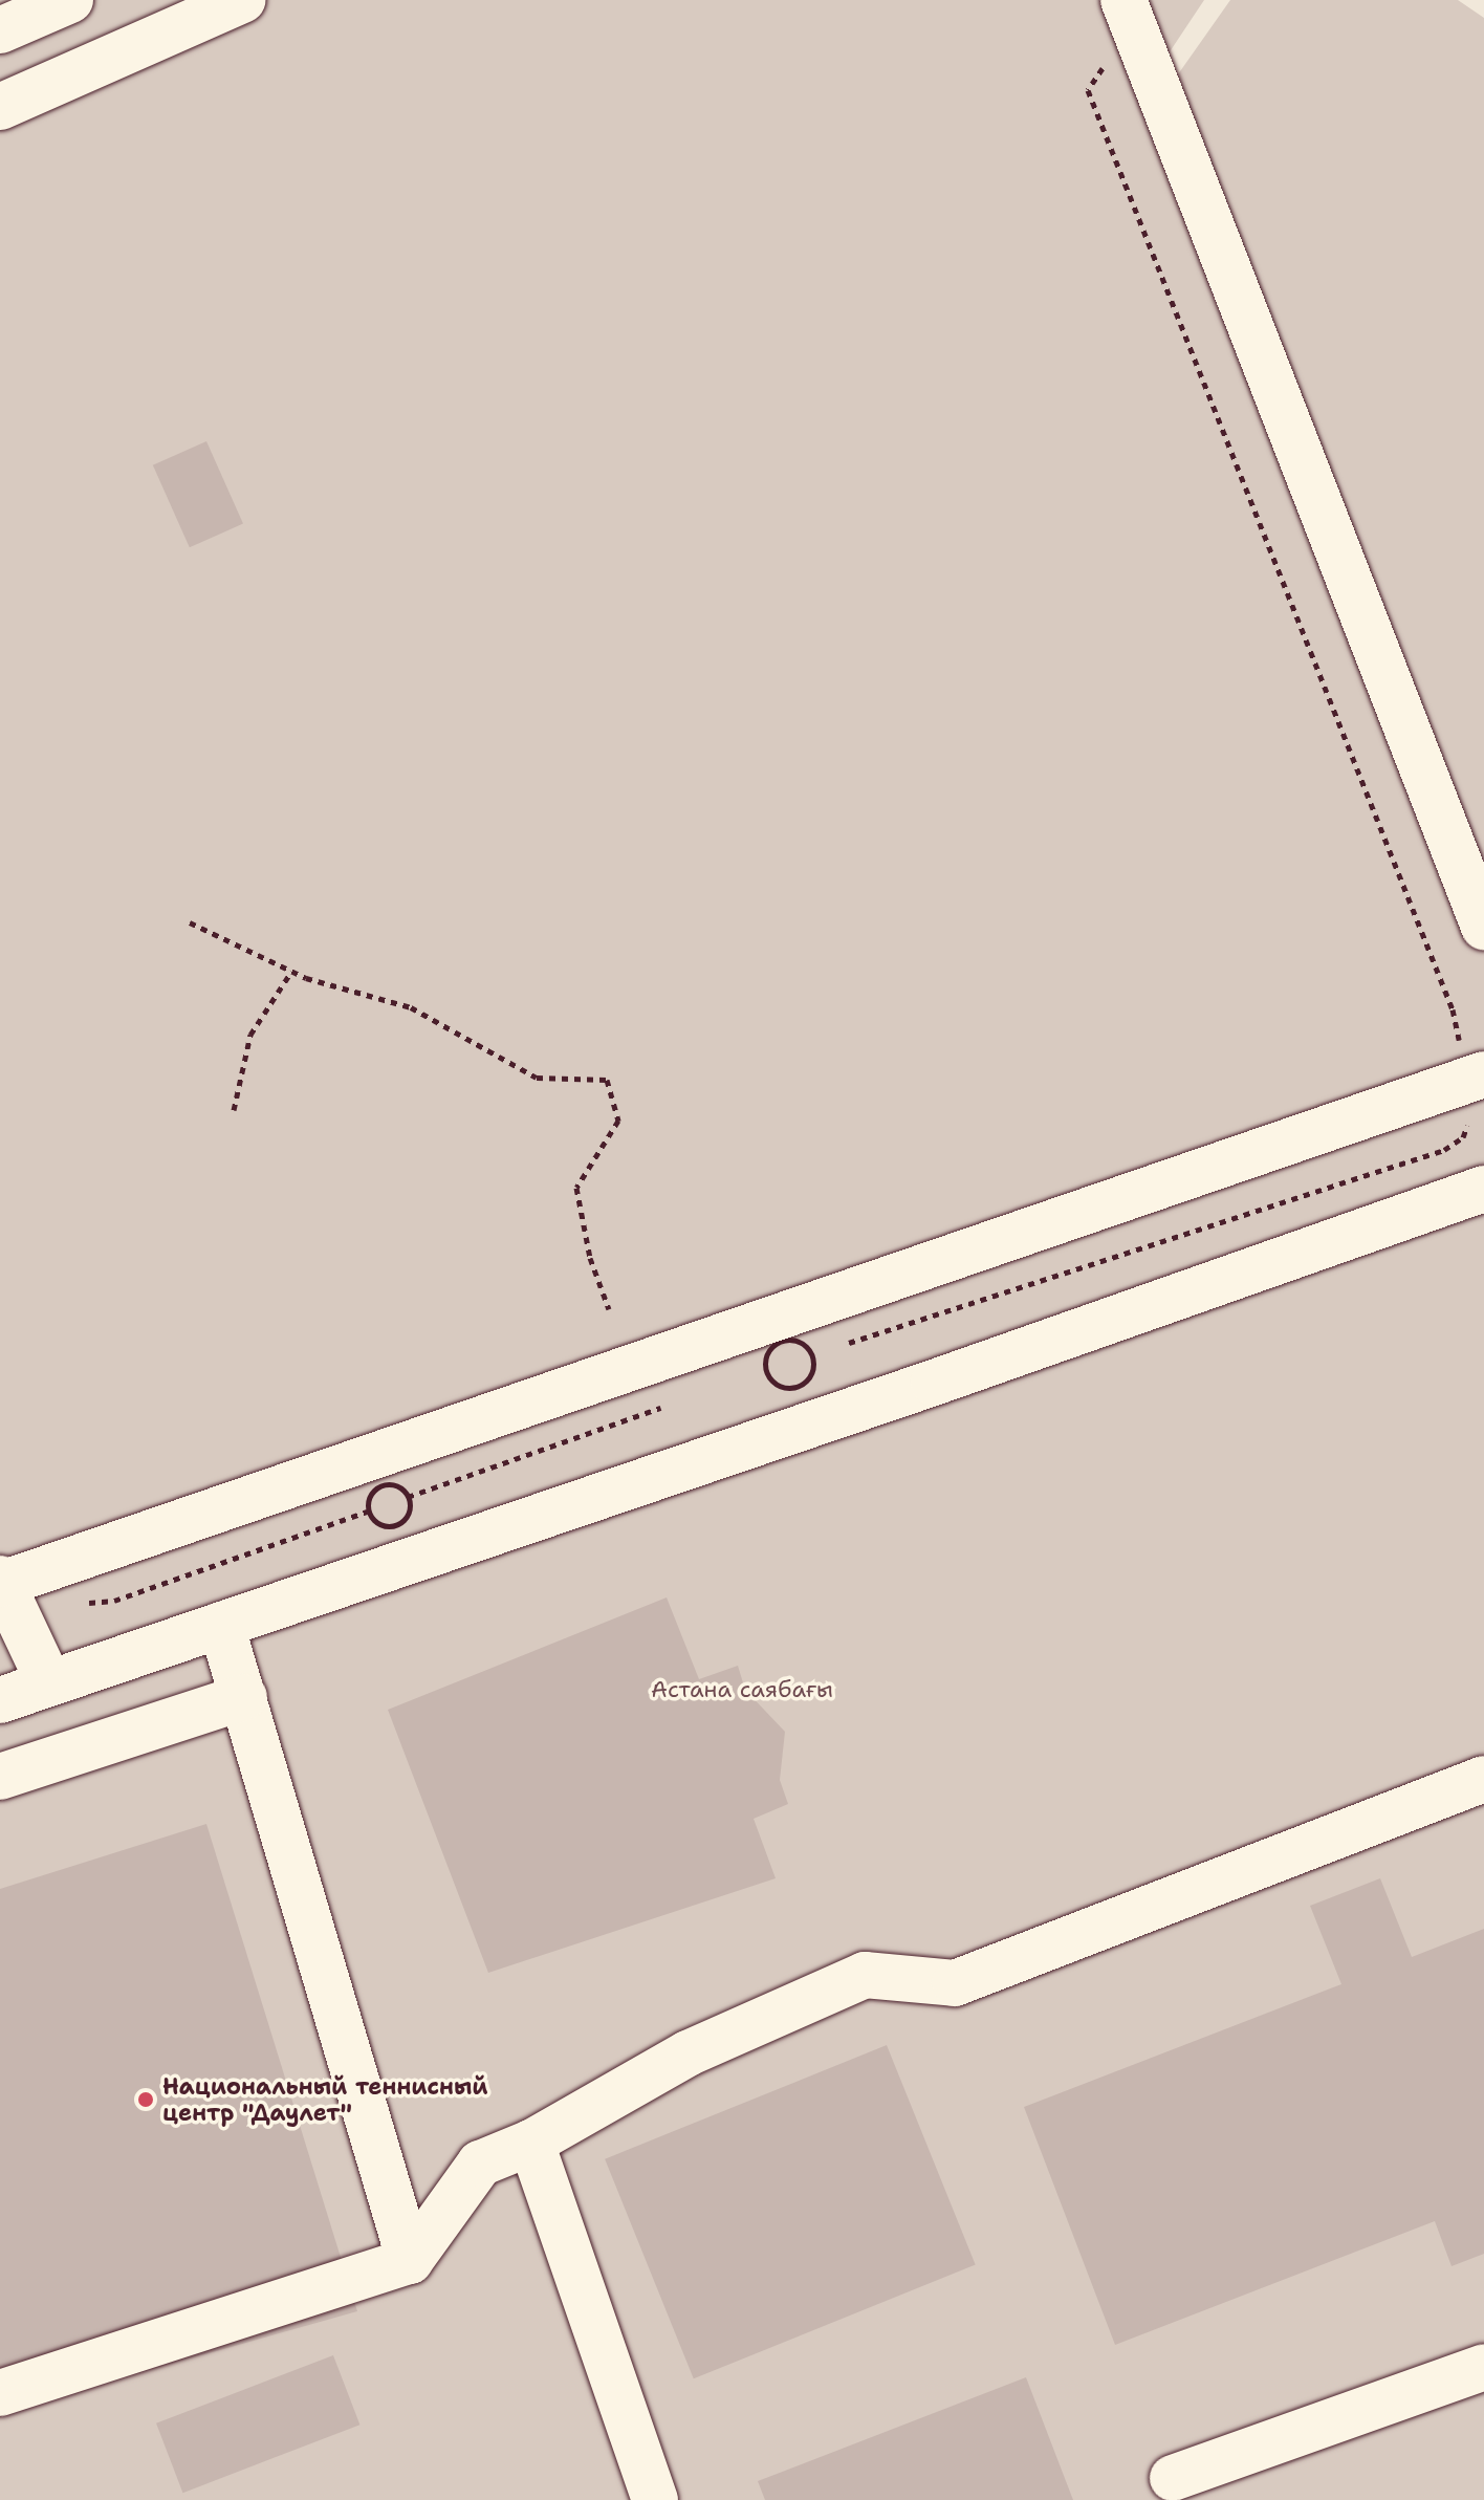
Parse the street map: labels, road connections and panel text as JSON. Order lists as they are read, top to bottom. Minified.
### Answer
{"parks":["Астана саябағы"],"places":["Национальный теннисный центр \"Даулет\""]}
